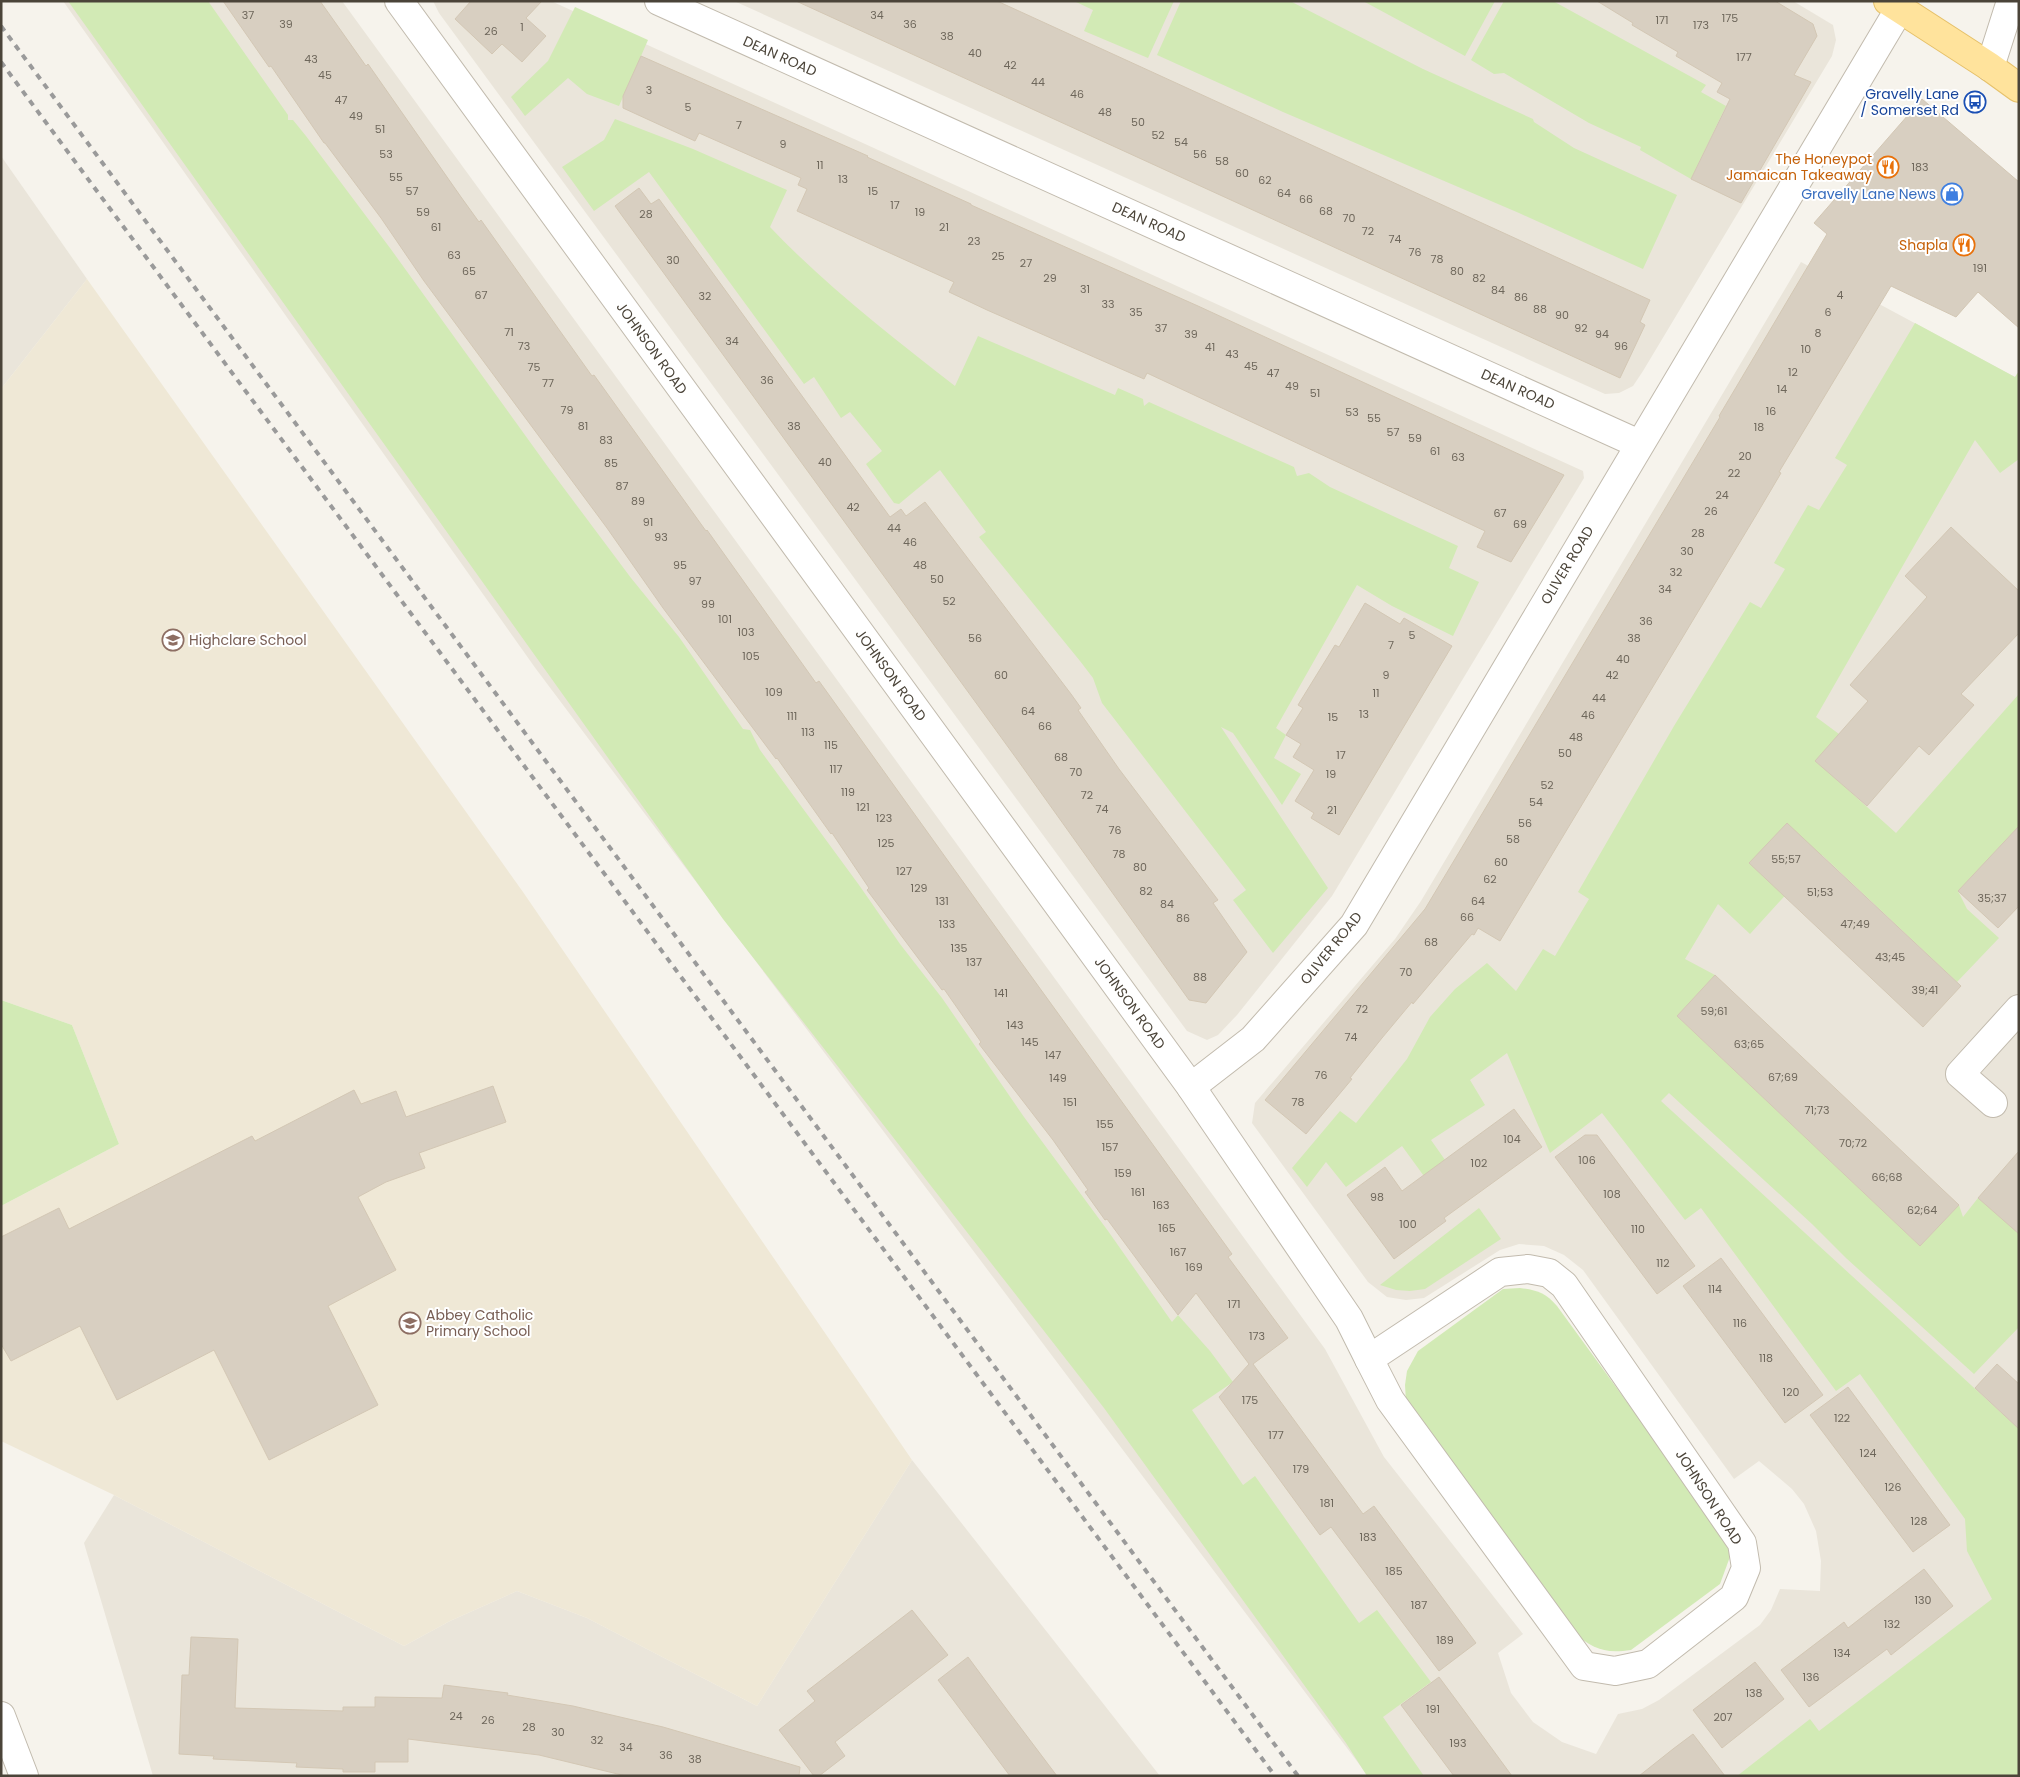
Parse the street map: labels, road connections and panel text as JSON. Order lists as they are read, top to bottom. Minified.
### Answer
{"streets":{"street":["DEAN ROAD","JOHNSON ROAD","OLIVER ROAD"]},"crossings":[["DEAN ROAD","OLIVER ROAD"],["JOHNSON ROAD","OLIVER ROAD"]],"places":{"bus stop":["Gravelly Lane / Somerset Rd"],"restaurant":["The Honeypot Jamaican Takeaway","Shapla"],"shop":["Gravelly Lane News"],"school or university":["Highclare School","Abbey Catholic Primary School"]},"house_numbers":["37","34","175","171","39","36","173","1","26","38","40","177","43","42","45","44","3","46","47","5","48","49","50","7","51","52","54","9","53","56","58","11","183","60","55","13","62","57","15","64","66","17","68","59","19","28","70","61","21","72","74","23","76","63","25","78","30","27","191","65","80","29","82","31","84","67","4","32","86","33","88","35","6","90","37","92","71","8","39","94","34","73","96","41","10","43","45","75","12","47","36","77","49","14","51","79","16","53","55","81","38","18","57","59","83","61","20","63","40","85","22","87","24","89","42","26","67","91","69","44","28","93","46","30","95","48","32","50","97","34","52","99","101","36","103","5","56","38","7","105","40","60","9","42","109","11","44","64","13","46","111","15","66","113","48","115","50","17","68","117","70","19","52","119","72","54","121","74","21","123","56","76","58","125","78","55;57","60","80","127","62","129","82","51;53","35;37","131","64","84","66","86","133","47;49","68","135","43;45","137","70","88","39;41","141","72","59;61","143","74","145","63;65","147","76","67;69","149","151","78","71;73","155","104","70;72","157","106","102","159","66;68","161","108","98","163","62;64","100","165","110","167","112","169","114","171","116","173","118","120","175","122","177","124","179","126","181","128","183","185","130","187","132","189","134","136","138","191","24","207","26","28","30","32","193","34","36","38"]}
